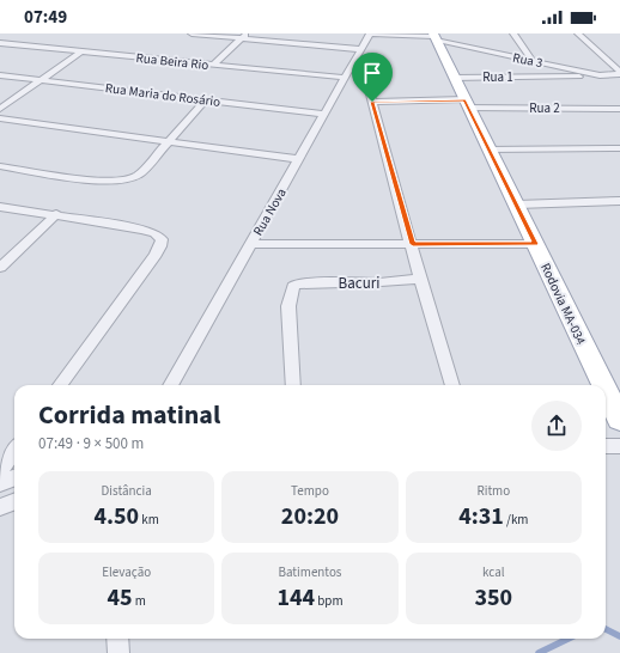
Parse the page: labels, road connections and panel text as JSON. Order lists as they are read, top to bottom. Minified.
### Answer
{"streets":{"main road":["Rodovia MA-034"],"street":["Rua 3","Rua Beira Rio","Rua 1","Rua Maria do Rosário","Rua 2","Rua Nova","Bacuri"]},"crossings":[["Rua 3","Rua 1"],["Rua 3","Rua Nova"],["Rua 3","Rodovia MA-034"],["Rua Beira Rio","Rua Nova"],["Rua 1","Rodovia MA-034"],["Rua Maria do Rosário","Rua Nova"],["Rua 2","Rodovia MA-034"]],"page":{"status":"07:49","heading":["Corrida matinal","07:49 · 9 × 500 m"],"stats":[["Distância","4.50 km"],["Tempo","20:20"],["Ritmo","4:31 /km"],["Elevação","45 m"],["Batimentos","144 bpm"],["kcal","350"]]}}
